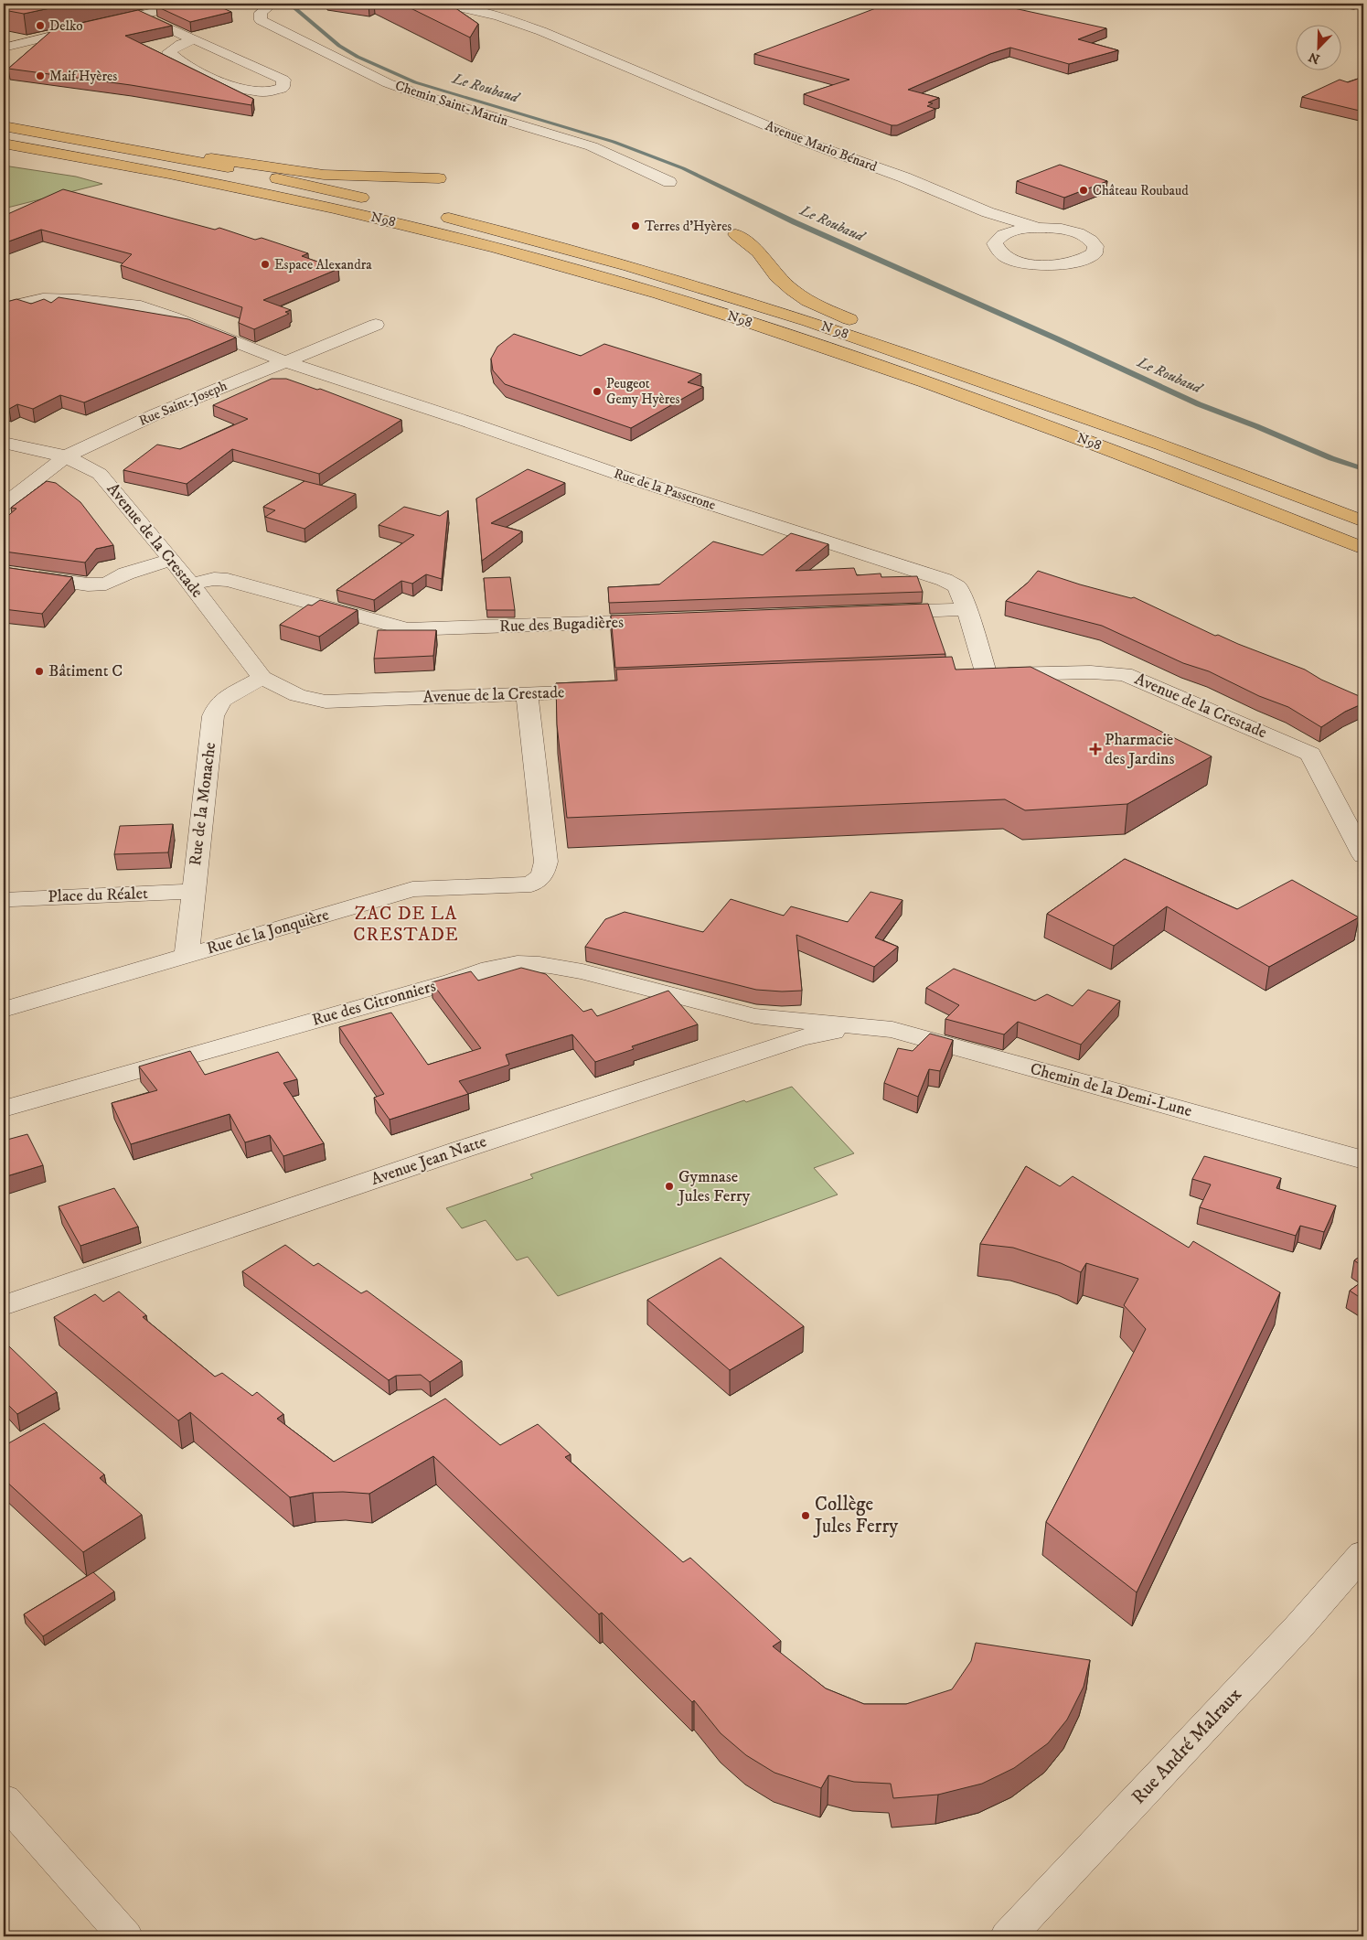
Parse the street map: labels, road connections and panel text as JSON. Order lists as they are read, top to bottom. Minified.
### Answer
{"streets":{"highway":["N98","N 98"],"street":["Chemin Saint-Martin","Avenue Mario Bénard","Rue Saint-Joseph","Rue de la Passerone","Avenue de la Crestade","Rue des Bugadières","Rue de la Monache","Place du Réalet","Rue de la Jonquière","Rue des Citronniers","Chemin de la Demi-Lune","Avenue Jean Natte","Rue André Malraux"]},"crossings":[["Rue Saint-Joseph","Rue de la Passerone"],["Rue Saint-Joseph","Avenue de la Crestade"],["Rue de la Passerone","Avenue de la Crestade"],["Avenue de la Crestade","Rue des Bugadières"],["Avenue de la Crestade","Rue de la Monache"],["Avenue de la Crestade","Rue de la Jonquière"],["Rue de la Monache","Place du Réalet"],["Rue de la Monache","Rue de la Jonquière"],["Rue des Citronniers","Chemin de la Demi-Lune"],["Rue des Citronniers","Avenue Jean Natte"],["Chemin de la Demi-Lune","Avenue Jean Natte"]],"districts":["ZAC DE LA CRESTADE"],"water":["Le Roubaud"],"places":{"other":["Delko","Maif Hyères","Château Roubaud","Terres d'Hyères","Espace Alexandra","Peugeot Gemy Hyères","Bâtiment C","Gymnase Jules Ferry","Collège Jules Ferry"],"health":["Pharmacie des Jardins"]},"north":"bottom left"}
